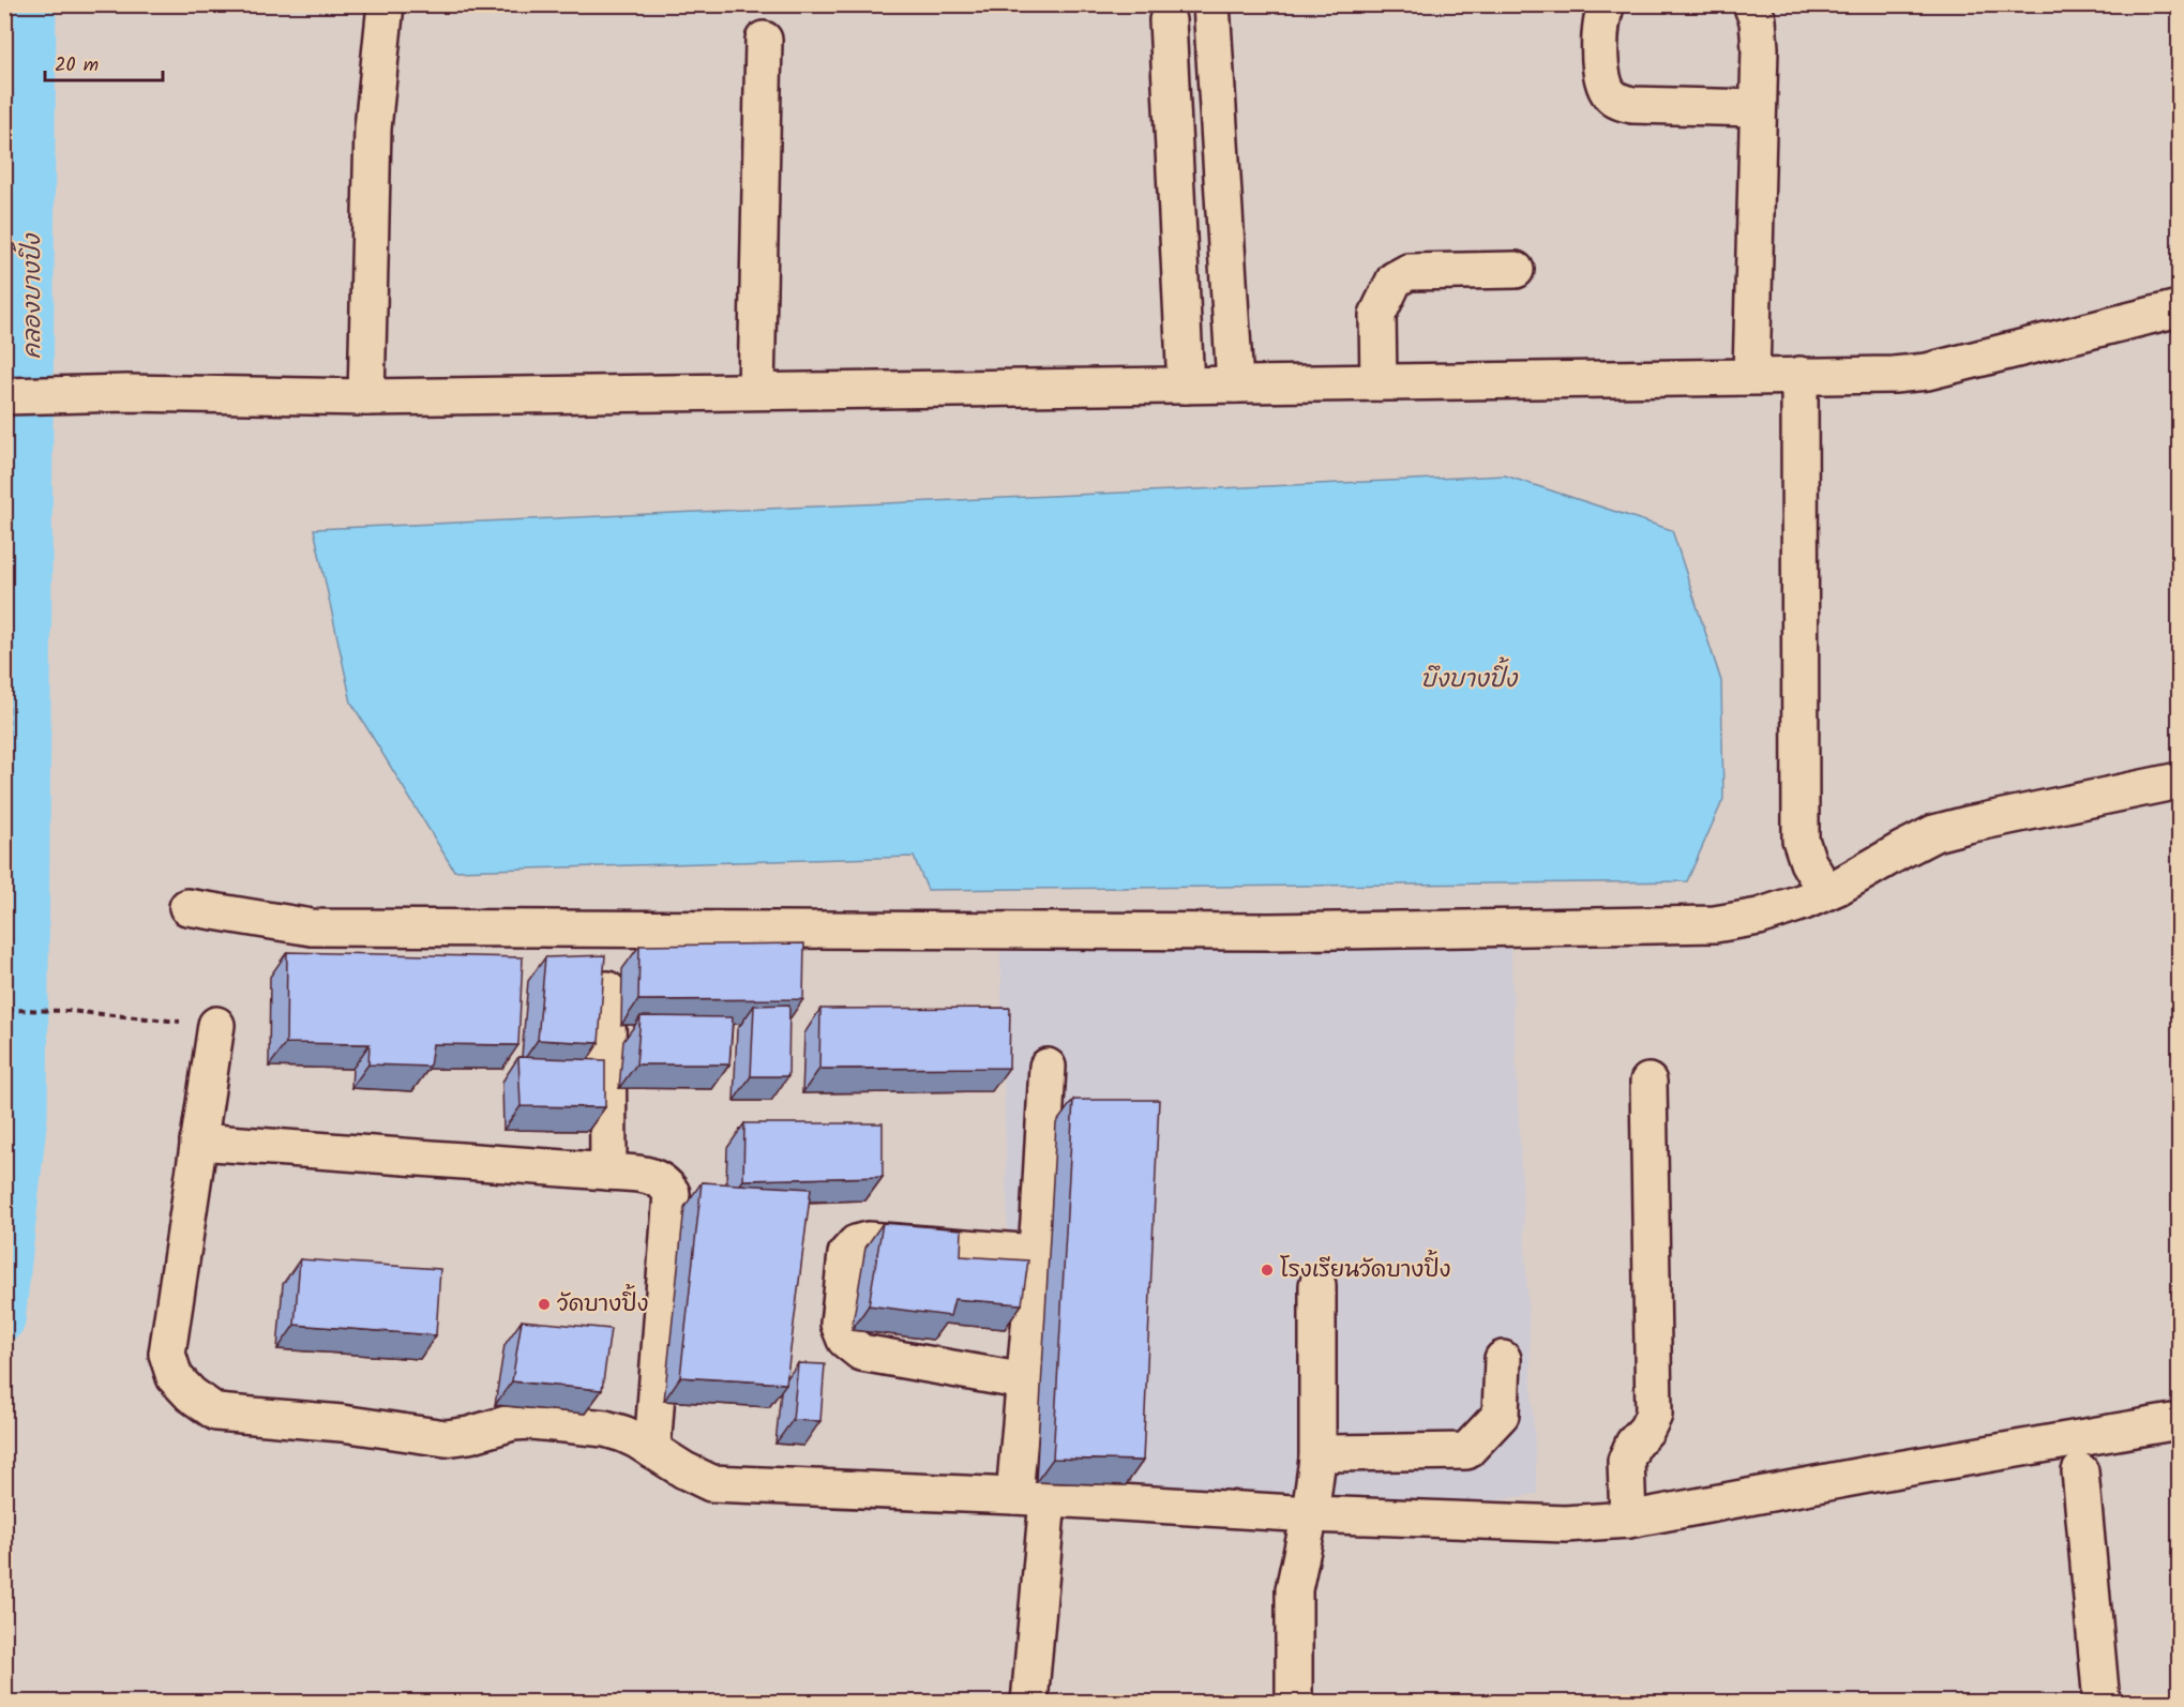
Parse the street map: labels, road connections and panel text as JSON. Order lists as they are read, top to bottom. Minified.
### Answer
{"water":["คลองบางปิ้ง","บึงบางปิ้ง"],"places":["โรงเรียนวัดบางปิ้ง","วัดบางปิ้ง"],"scale_bar":"20 m"}
